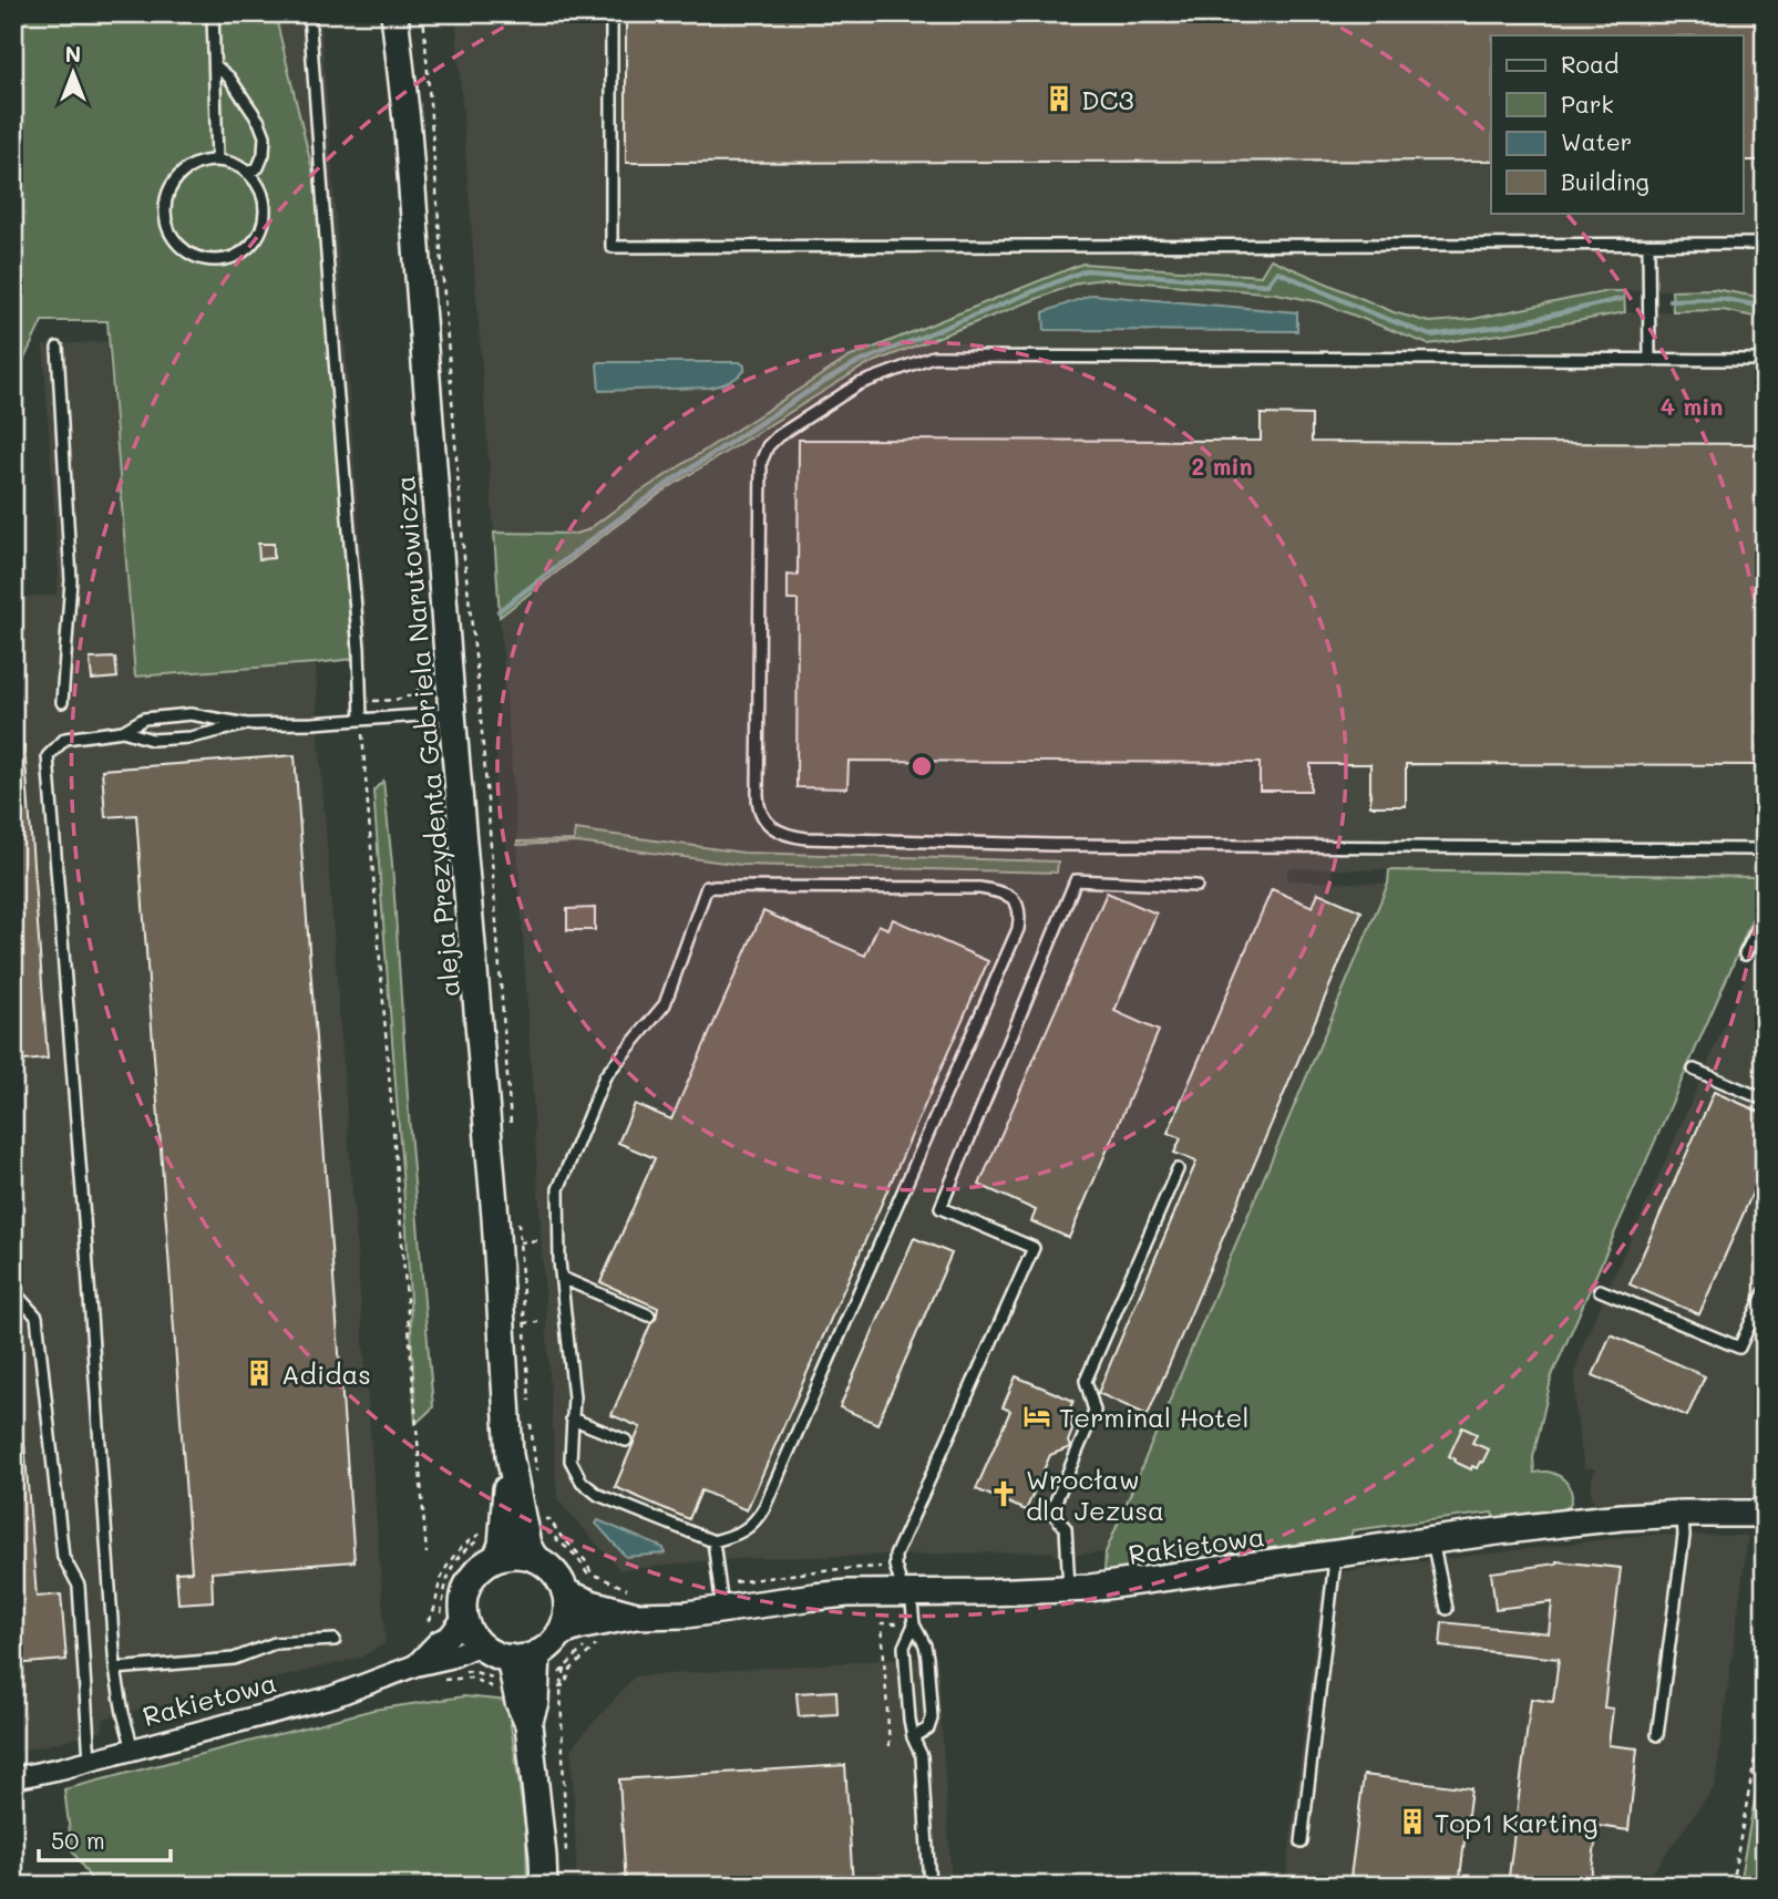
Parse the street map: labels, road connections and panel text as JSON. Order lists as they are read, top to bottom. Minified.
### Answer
{"streets":{"street":["aleja Prezydenta Gabriela Narutowicza","Rakietowa"]},"places":{"building":["DC3","Adidas","Top1 Karting"],"hotel":["Terminal Hotel"],"church":["Wrocław dla Jezusa"]},"legend":["Road","Park","Water","Building"],"scale_bar":"50 m","north":"top","rings":["4 min","2 min"]}
